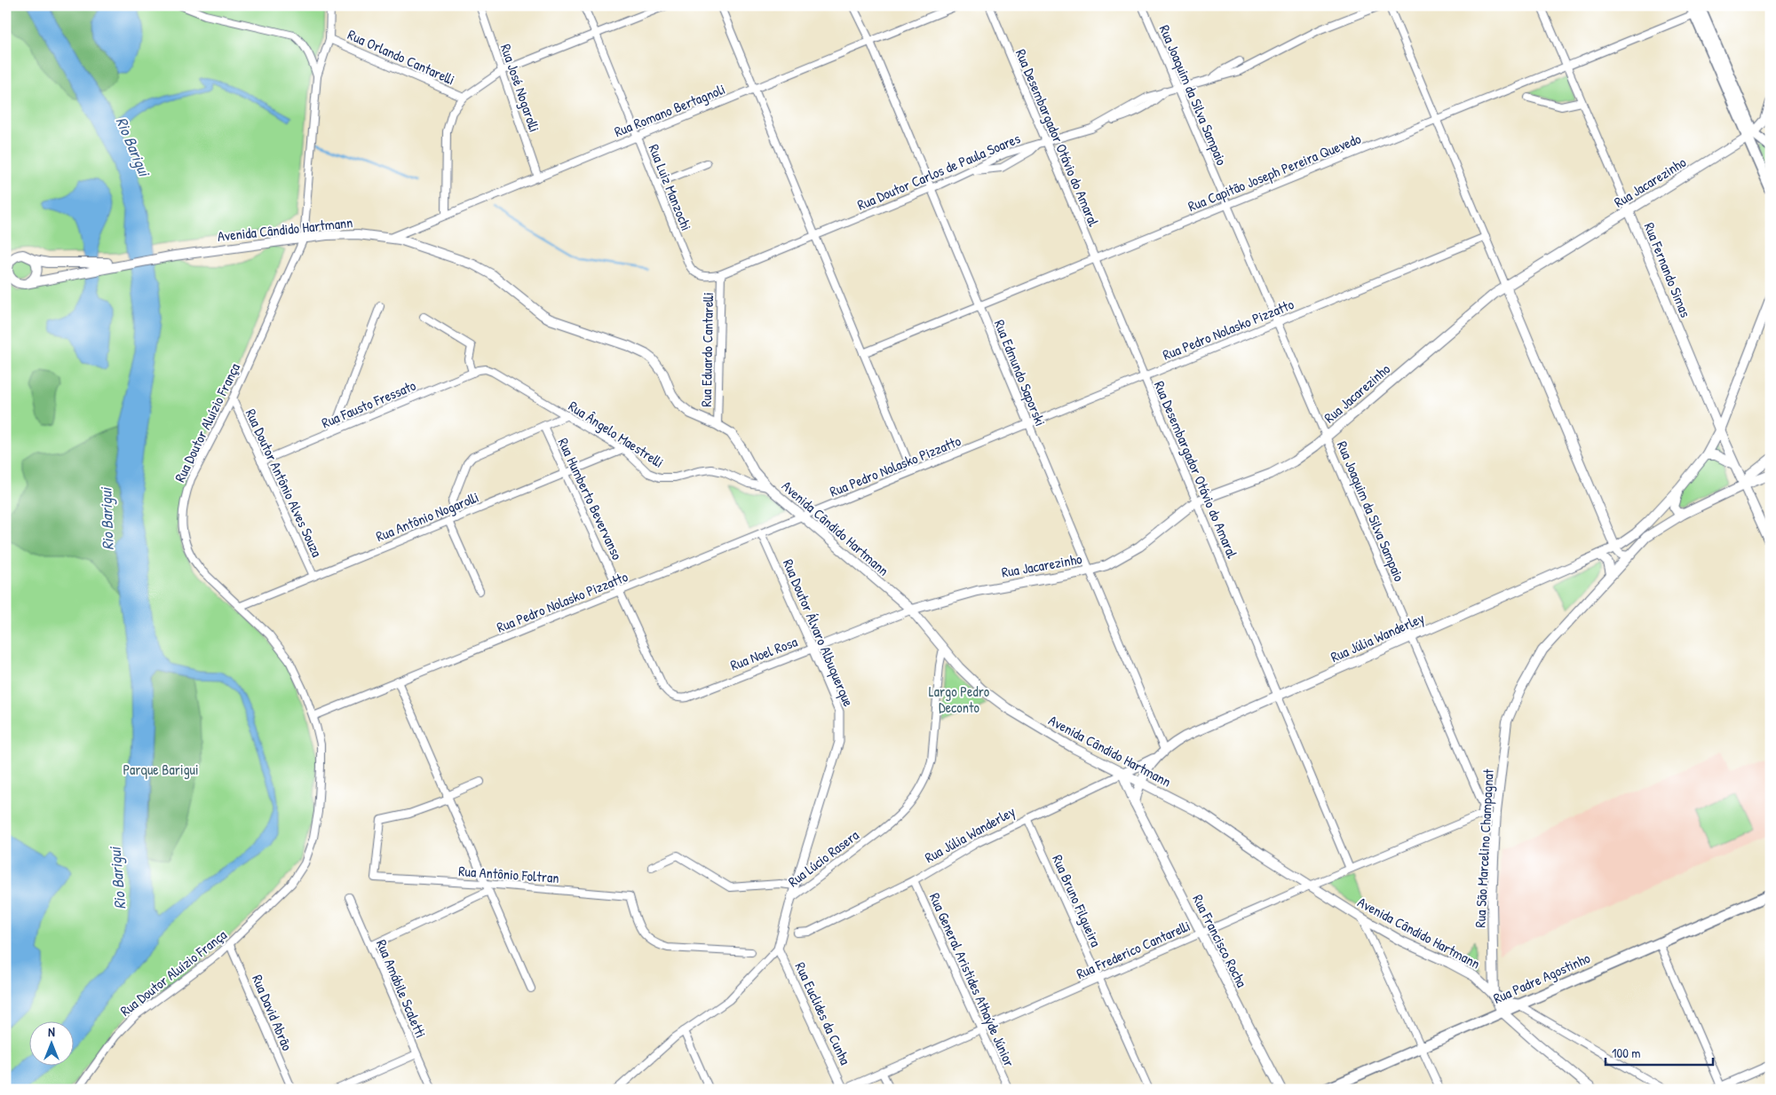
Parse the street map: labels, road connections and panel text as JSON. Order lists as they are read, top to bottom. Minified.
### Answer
{"streets":{"main road":["Rua Jacarezinho","Avenida Cândido Hartmann","Rua Fernando Simas","Rua Júlia Wanderley","Rua São Marcelino Champagnat","Rua Francisco Rocha","Rua Padre Agostinho"],"street":["Rua Orlando Cantarelli","Rua José Nogarolli","Rua Joaquim da Silva Sampaio","Rua Romano Bertagnoli","Rua Desembargador Otávio do Amaral","Rua Doutor Carlos de Paula Soares","Rua Capitão Joseph Pereira Quevedo","Rua Luiz Manzochi","Rua Pedro Nolasko Pizzatto","Rua Eduardo Cantarelli","Rua Edmundo Saporski","Rua Fausto Fressato","Rua Doutor Aluízio França","Rua Ângelo Maestrelli","Rua Doutor Antônio Alves Souza","Rua Humberto Bevervanso","Rua Antônio Nogarolli","Rua Doutor Álvaro Albuquerque","Rua Noel Rosa","Rua Lúcio Rasera","Rua Antônio Foltran","Rua Bruno Filgueira","Rua Frederico Cantarelli","Rua General Aristides Athaýde Júnior","Rua Amábile Scaletti","Rua David Abrão","Rua Euclides da Cunha"]},"crossings":[["Rua Orlando Cantarelli","Rua Doutor Aluízio França"],["Rua José Nogarolli","Rua Romano Bertagnoli"],["Rua Joaquim da Silva Sampaio","Rua Doutor Carlos de Paula Soares"],["Rua Joaquim da Silva Sampaio","Rua Capitão Joseph Pereira Quevedo"],["Rua Joaquim da Silva Sampaio","Rua Jacarezinho"],["Rua Joaquim da Silva Sampaio","Rua Pedro Nolasko Pizzatto"],["Rua Joaquim da Silva Sampaio","Rua Júlia Wanderley"],["Rua Joaquim da Silva Sampaio","Rua São Marcelino Champagnat"],["Rua Joaquim da Silva Sampaio","Rua Frederico Cantarelli"],["Rua Romano Bertagnoli","Rua Luiz Manzochi"],["Rua Romano Bertagnoli","Avenida Cândido Hartmann"],["Rua Romano Bertagnoli","Rua Edmundo Saporski"],["Rua Desembargador Otávio do Amaral","Rua Doutor Carlos de Paula Soares"],["Rua Desembargador Otávio do Amaral","Rua Capitão Joseph Pereira Quevedo"],["Rua Desembargador Otávio do Amaral","Rua Jacarezinho"],["Rua Desembargador Otávio do Amaral","Rua Pedro Nolasko Pizzatto"],["Rua Desembargador Otávio do Amaral","Rua Júlia Wanderley"],["Rua Desembargador Otávio do Amaral","Rua Frederico Cantarelli"],["Rua Doutor Carlos de Paula Soares","Rua Luiz Manzochi"],["Rua Doutor Carlos de Paula Soares","Rua Eduardo Cantarelli"],["Rua Doutor Carlos de Paula Soares","Rua Edmundo Saporski"],["Rua Capitão Joseph Pereira Quevedo","Rua Fernando Simas"],["Rua Capitão Joseph Pereira Quevedo","Rua Edmundo Saporski"],["Rua Jacarezinho","Avenida Cândido Hartmann"],["Rua Jacarezinho","Rua Fernando Simas"],["Rua Jacarezinho","Rua Edmundo Saporski"],["Rua Jacarezinho","Rua Noel Rosa"],["Avenida Cândido Hartmann","Rua Pedro Nolasko Pizzatto"],["Avenida Cândido Hartmann","Rua Eduardo Cantarelli"],["Avenida Cândido Hartmann","Rua Doutor Aluízio França"],["Avenida Cândido Hartmann","Rua Ângelo Maestrelli"],["Avenida Cândido Hartmann","Rua Júlia Wanderley"],["Avenida Cândido Hartmann","Rua Noel Rosa"],["Avenida Cândido Hartmann","Rua São Marcelino Champagnat"],["Avenida Cândido Hartmann","Rua Lúcio Rasera"],["Avenida Cândido Hartmann","Rua Francisco Rocha"],["Avenida Cândido Hartmann","Rua Frederico Cantarelli"],["Rua Pedro Nolasko Pizzatto","Rua Edmundo Saporski"],["Rua Pedro Nolasko Pizzatto","Rua Doutor Aluízio França"],["Rua Pedro Nolasko Pizzatto","Rua Humberto Bevervanso"],["Rua Pedro Nolasko Pizzatto","Rua Doutor Álvaro Albuquerque"],["Rua Edmundo Saporski","Rua Júlia Wanderley"],["Rua Fausto Fressato","Rua Ângelo Maestrelli"],["Rua Fausto Fressato","Rua Doutor Antônio Alves Souza"],["Rua Doutor Aluízio França","Rua Doutor Antônio Alves Souza"],["Rua Doutor Aluízio França","Rua Antônio Nogarolli"],["Rua Doutor Aluízio França","Rua David Abrão"],["Rua Ângelo Maestrelli","Rua Antônio Nogarolli"],["Rua Doutor Antônio Alves Souza","Rua Antônio Nogarolli"],["Rua Humberto Bevervanso","Rua Antônio Nogarolli"],["Rua Humberto Bevervanso","Rua Noel Rosa"],["Rua Doutor Álvaro Albuquerque","Rua Noel Rosa"],["Rua Doutor Álvaro Albuquerque","Rua Lúcio Rasera"],["Rua Júlia Wanderley","Rua Bruno Filgueira"],["Rua Júlia Wanderley","Rua Francisco Rocha"],["Rua Júlia Wanderley","Rua General Aristides Athaýde Júnior"],["Rua São Marcelino Champagnat","Rua Frederico Cantarelli"],["Rua São Marcelino Champagnat","Rua Padre Agostinho"],["Rua Lúcio Rasera","Rua Euclides da Cunha"],["Rua Bruno Filgueira","Rua Frederico Cantarelli"],["Rua Francisco Rocha","Rua Frederico Cantarelli"],["Rua Frederico Cantarelli","Rua General Aristides Athaýde Júnior"],["Rua Frederico Cantarelli","Rua Euclides da Cunha"]],"water":["Rio Barigui"],"parks":["Largo Pedro Deconto","Parque Barigui"],"scale_bar":"100 m","north":"top"}
